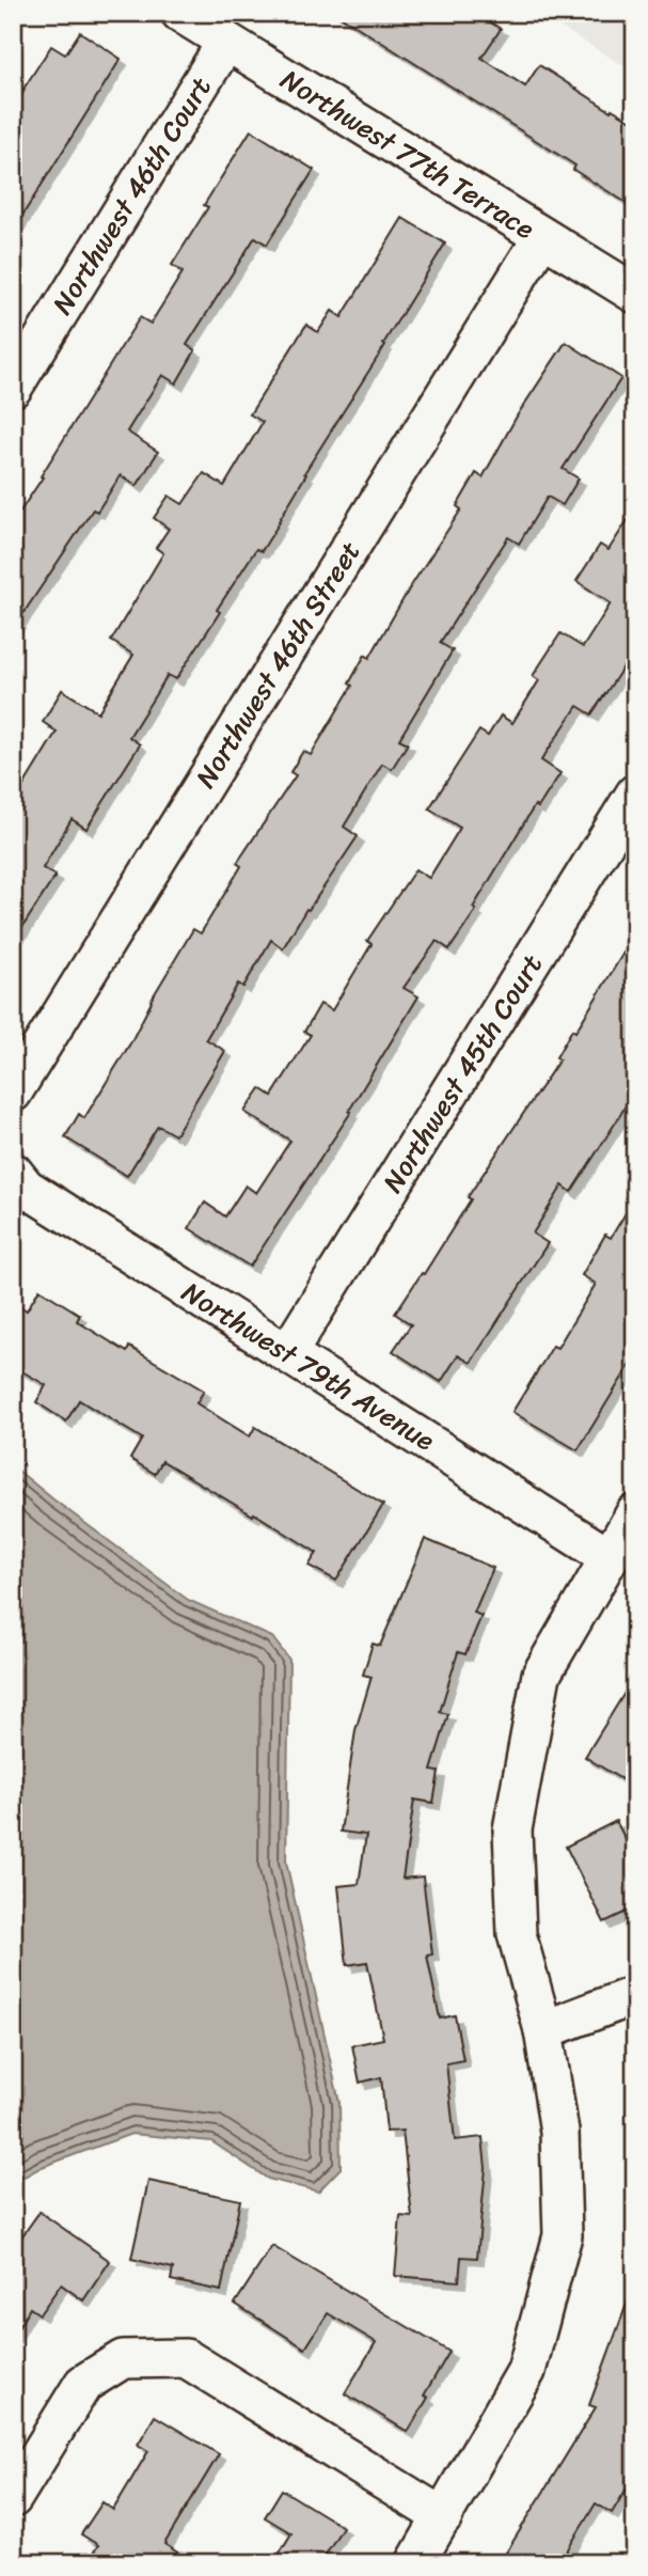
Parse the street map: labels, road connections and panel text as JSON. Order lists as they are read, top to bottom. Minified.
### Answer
{"streets":{"street":["Northwest 77th Terrace","Northwest 46th Court","Northwest 46th Street","Northwest 45th Court","Northwest 79th Avenue"]},"crossings":[["Northwest 77th Terrace","Northwest 46th Court"],["Northwest 77th Terrace","Northwest 46th Street"],["Northwest 45th Court","Northwest 79th Avenue"]]}
